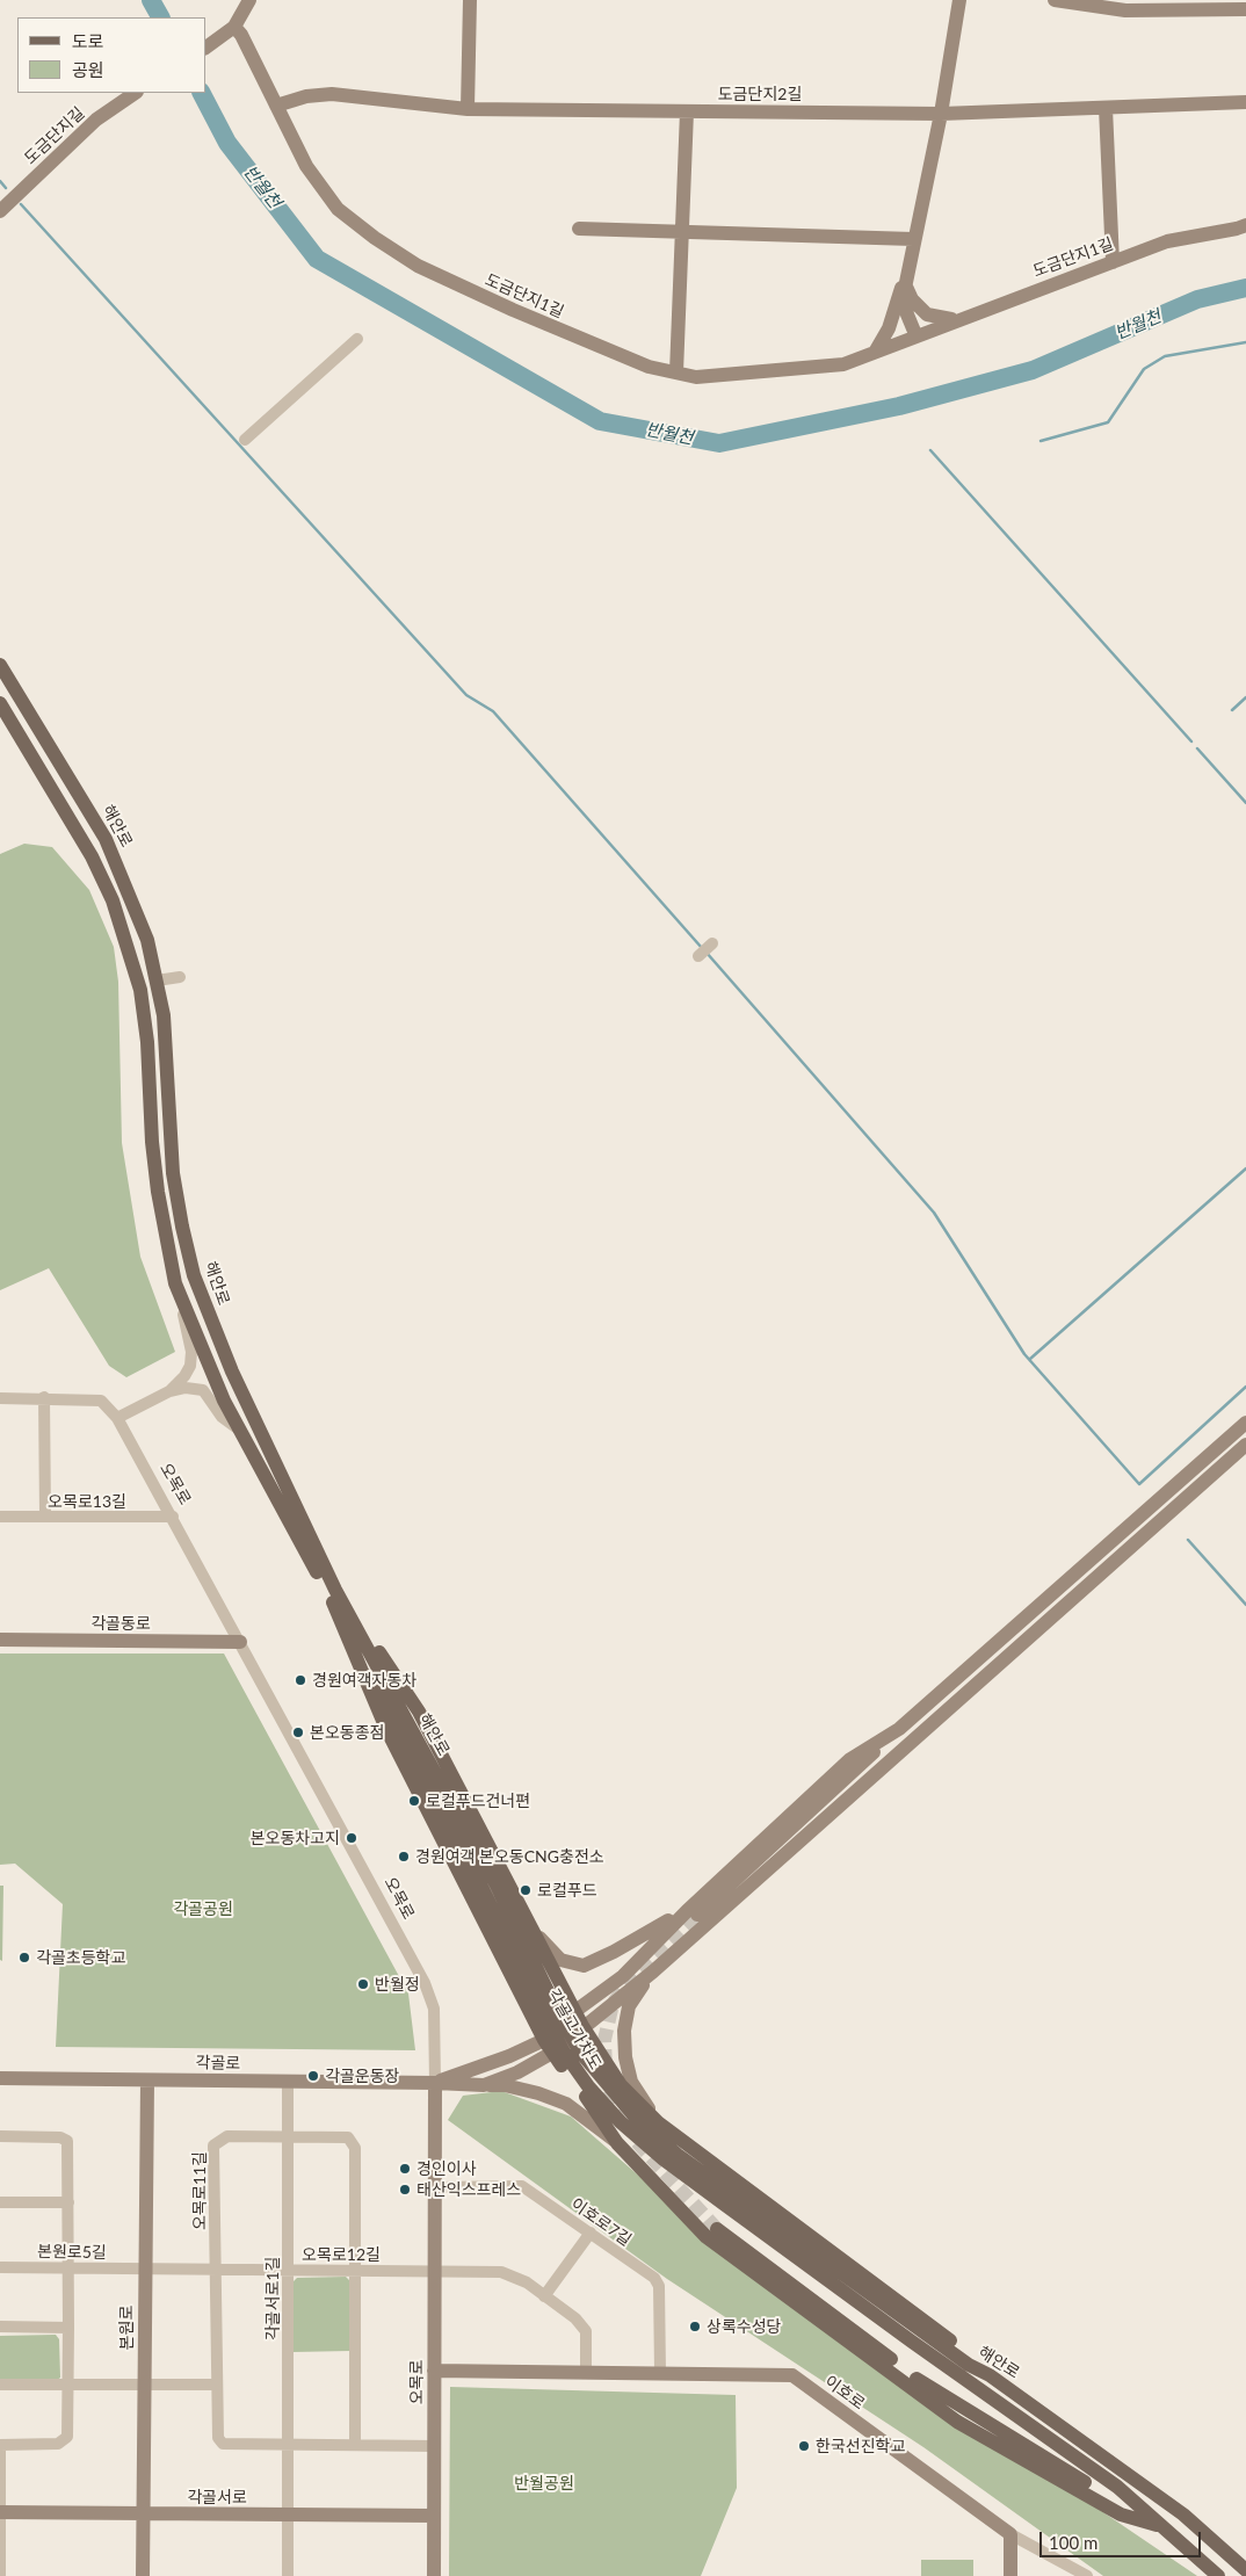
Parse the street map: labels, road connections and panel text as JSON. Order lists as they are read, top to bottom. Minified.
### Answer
{"streets":{"main road":["도금단지2길","도금단지길","도금단지1길","해안로","오목로","각골동로","각골고가차도","각골로","본원로","이호로","각골서로"],"street":["오목로13길","오목로11길","이호로7길","본원로5길","오목로12길","각골서로1길"]},"crossings":[["도금단지2길","도금단지1길"],["해안로","각골고가차도"],["오목로","오목로13길"],["오목로","각골동로"],["오목로","각골로"],["오목로","오목로11길"],["오목로","이호로7길"],["오목로","오목로12길"],["오목로","이호로"],["오목로","각골서로"],["각골로","각골서로1길"],["각골로","본원로"],["오목로11길","오목로12길"],["오목로11길","각골서로1길"],["이호로7길","이호로"],["본원로5길","오목로12길"],["본원로5길","본원로"],["오목로12길","각골서로1길"],["오목로12길","본원로"],["각골서로1길","각골서로"],["본원로","각골서로"]],"water":["반월천"],"parks":["각골공원","반월공원"],"places":["경원여객자동차","본오동종점","로컬푸드건너편","본오동차고지","경원여객 본오동CNG충전소","로컬푸드","각골초등학교","반월정","각골운동장","경인이사","태산익스프레스","상록수성당","한국선진학교"],"legend":["도로","공원"],"scale_bar":"100 m"}
